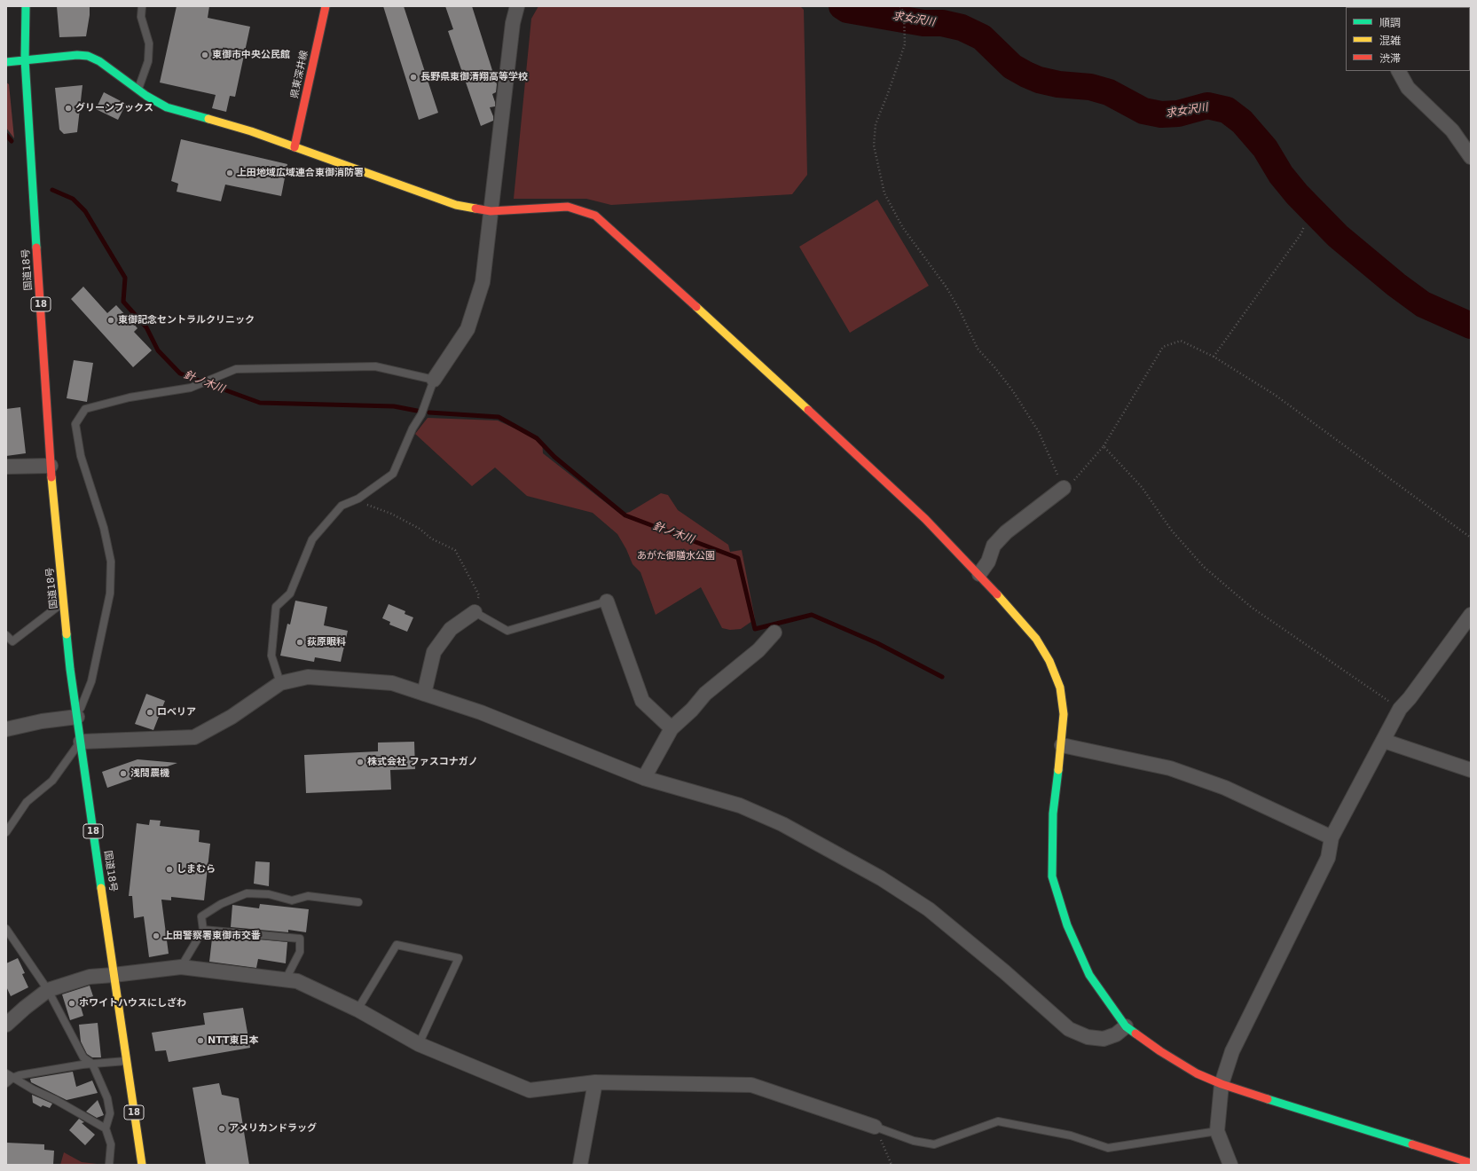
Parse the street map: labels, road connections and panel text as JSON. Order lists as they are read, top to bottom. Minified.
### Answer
{"streets":{"main road":["県東深井線","国道18号","18"]},"water":["求女沢川","針ノ木川"],"parks":["あがた御膳水公園"],"places":["東御市中央公民館","長野県東御清翔高等学校","グリーンブックス","上田地域広域連合東御消防署","東御記念セントラルクリニック","荻原眼科","ロベリア","株式会社 ファスコナガノ","浅間農機","しまむら","上田警察署東御市交番","ホワイトハウスにしざわ","NTT東日本","アメリカンドラッグ"],"legend":["順調","混雑","渋滞"]}
